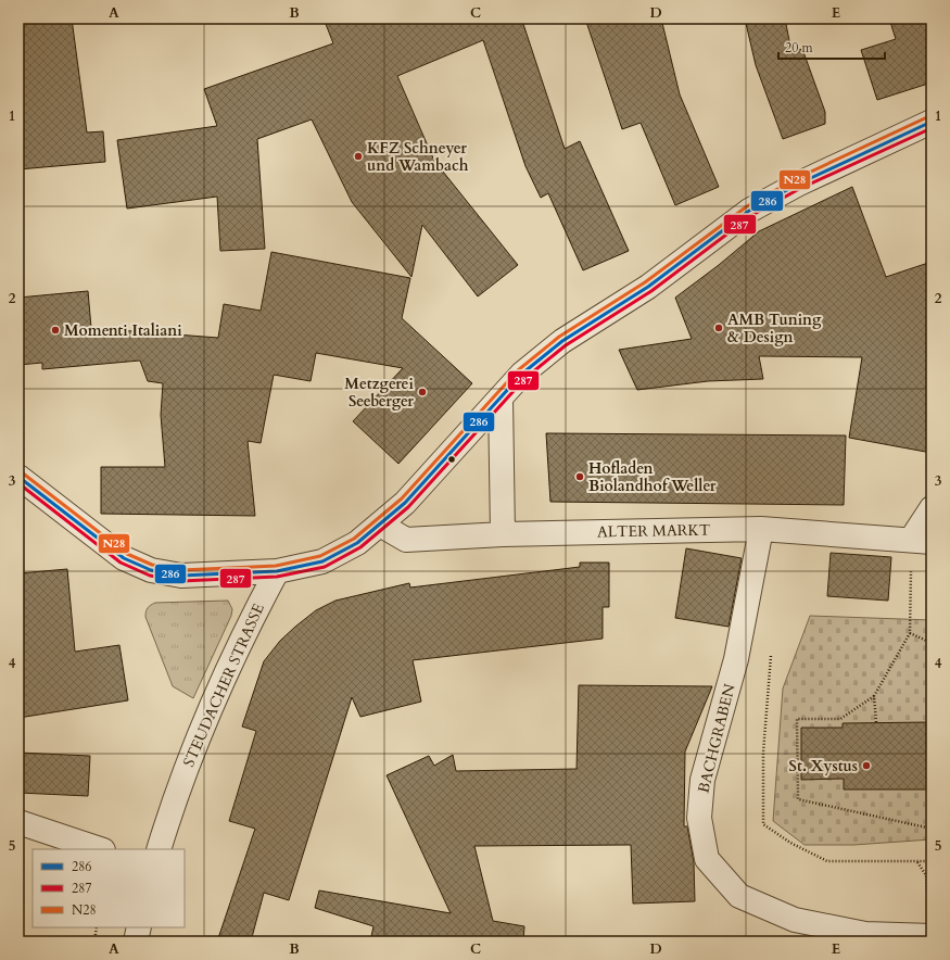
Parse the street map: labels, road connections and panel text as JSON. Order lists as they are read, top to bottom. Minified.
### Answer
{"streets":{"street":["ALTER MARKT","STEUDACHER STRASSE","BACHGRABEN"]},"crossings":[["ALTER MARKT","BACHGRABEN"]],"places":["KFZ Schneyer und Wambach","AMB Tuning & Design","Momenti Italiani","Metzgerei Seeberger","Hofladen Biolandhof Weller","St. Xystus"],"lines":["transit line N28","transit line 286","transit line 287"],"legend":["286","287","N28"],"scale_bar":"20 m","grid":{"columns":["A","B","C","D","E"],"rows":["1","2","3","4","5"]}}
